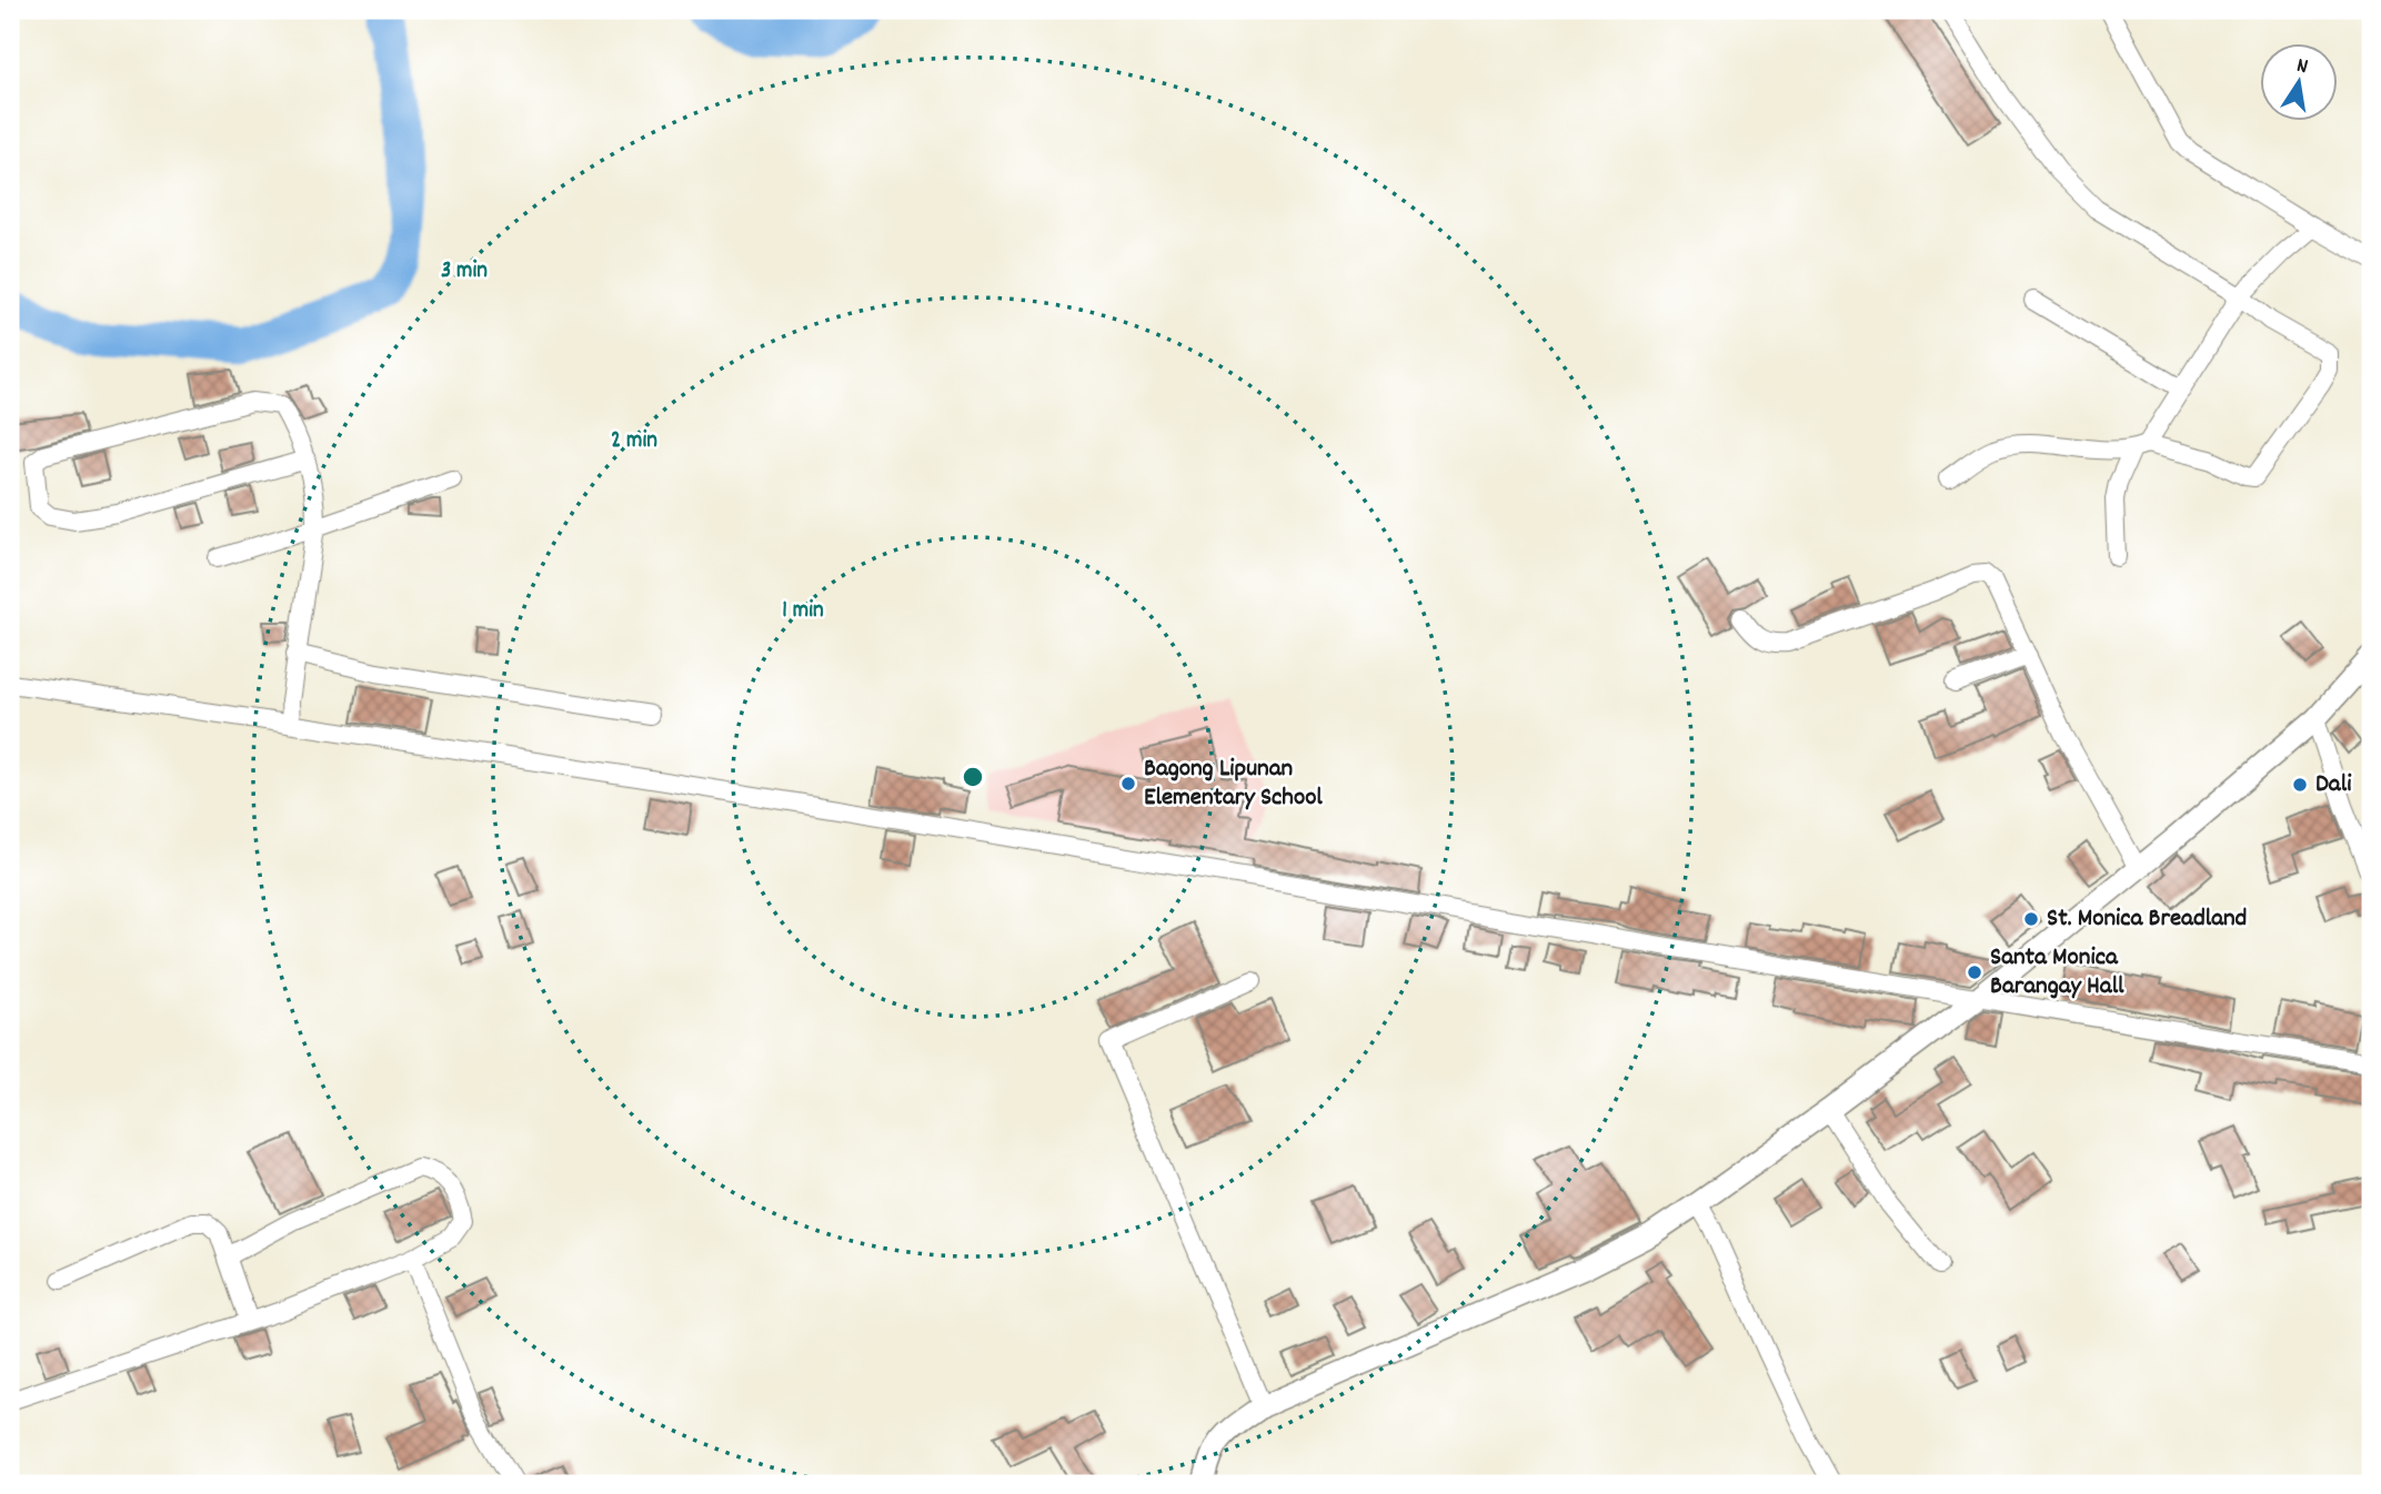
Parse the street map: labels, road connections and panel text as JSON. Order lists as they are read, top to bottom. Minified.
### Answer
{"places":["Bagong Lipunan Elementary School","Dali","St. Monica Breadland","Santa Monica Barangay Hall"],"north":"top","rings":["3 min","2 min","1 min"]}
